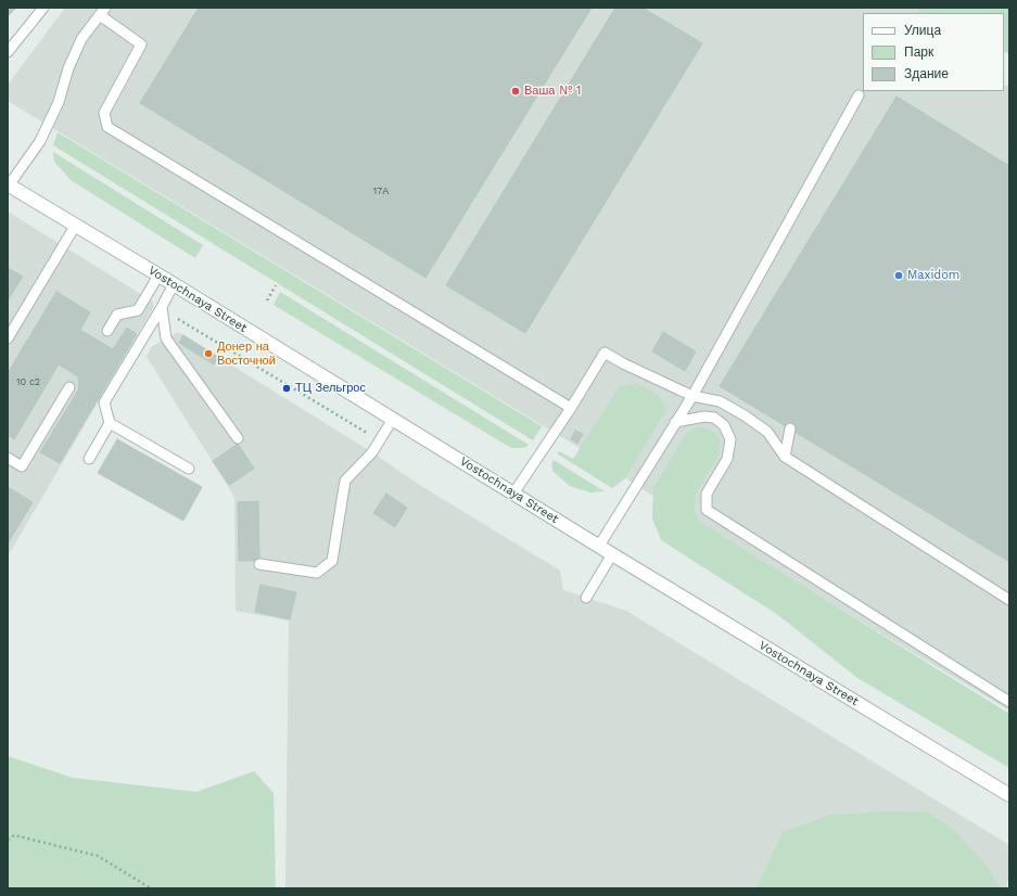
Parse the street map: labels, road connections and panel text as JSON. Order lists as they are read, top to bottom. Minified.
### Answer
{"streets":{"street":["Vostochnaya Street"]},"places":["Ваша № 1","Maxidom","Донер на Восточной","ТЦ Зельгрос"],"house_numbers":["17А","10 с2"],"legend":["Улица","Парк","Здание"]}
